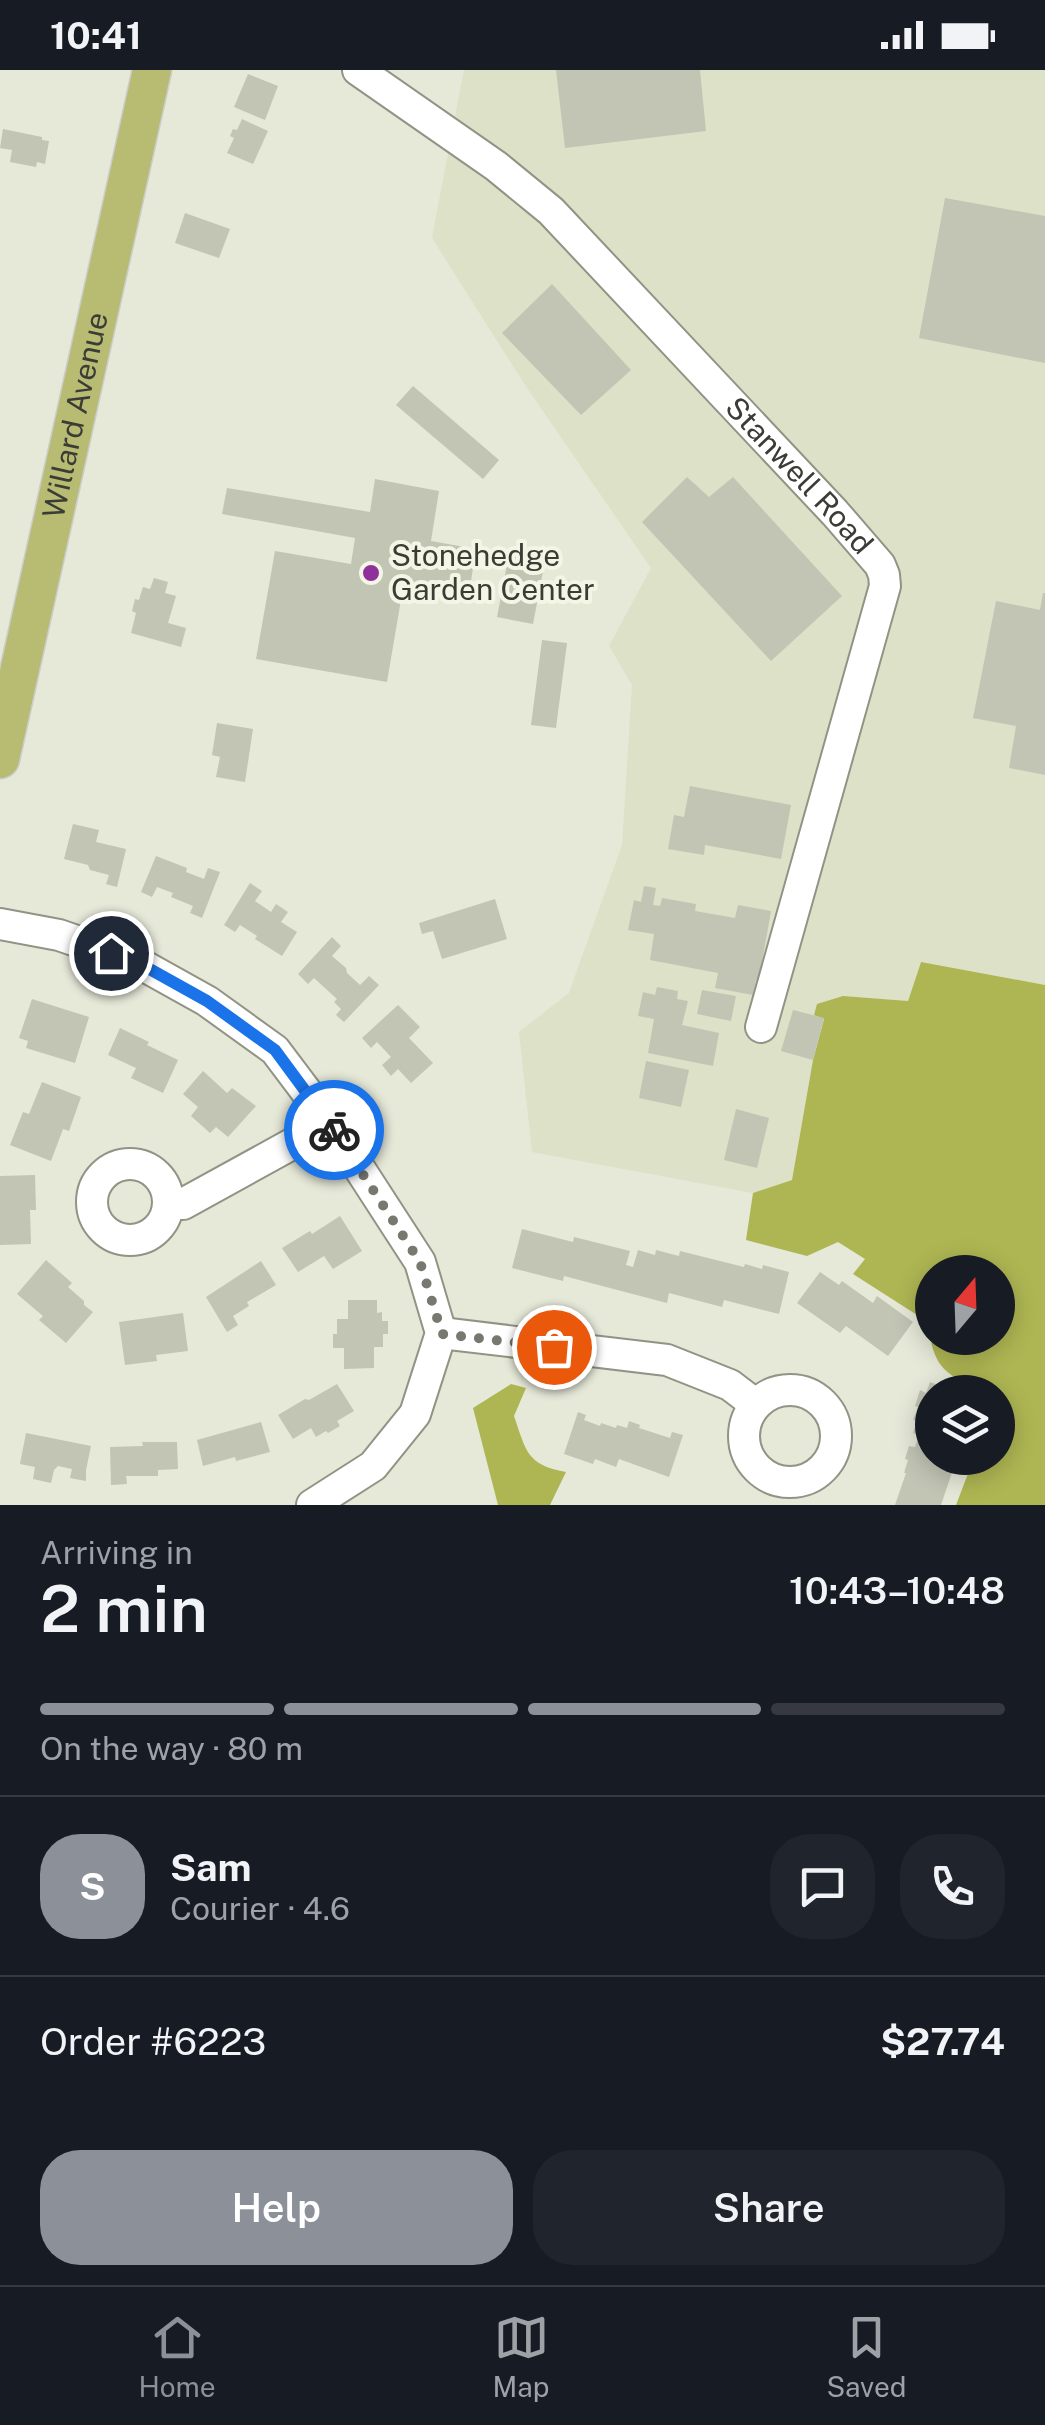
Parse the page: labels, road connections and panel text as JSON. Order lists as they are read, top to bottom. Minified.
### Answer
{"streets":{"main road":["Willard Avenue"],"street":["Stanwell Road"]},"places":["Stonehedge Garden Center"],"north":"top","page":{"status":"10:41","heading":["2 min","Arriving in","10:43–10:48"],"panel":["Sam","Courier · 4.6","Order #6223","$27.74"],"bar":"On the way · 80 m","round":"S","buttons":["Help","Share"],"tabs":["Home","Map","Saved"]}}
